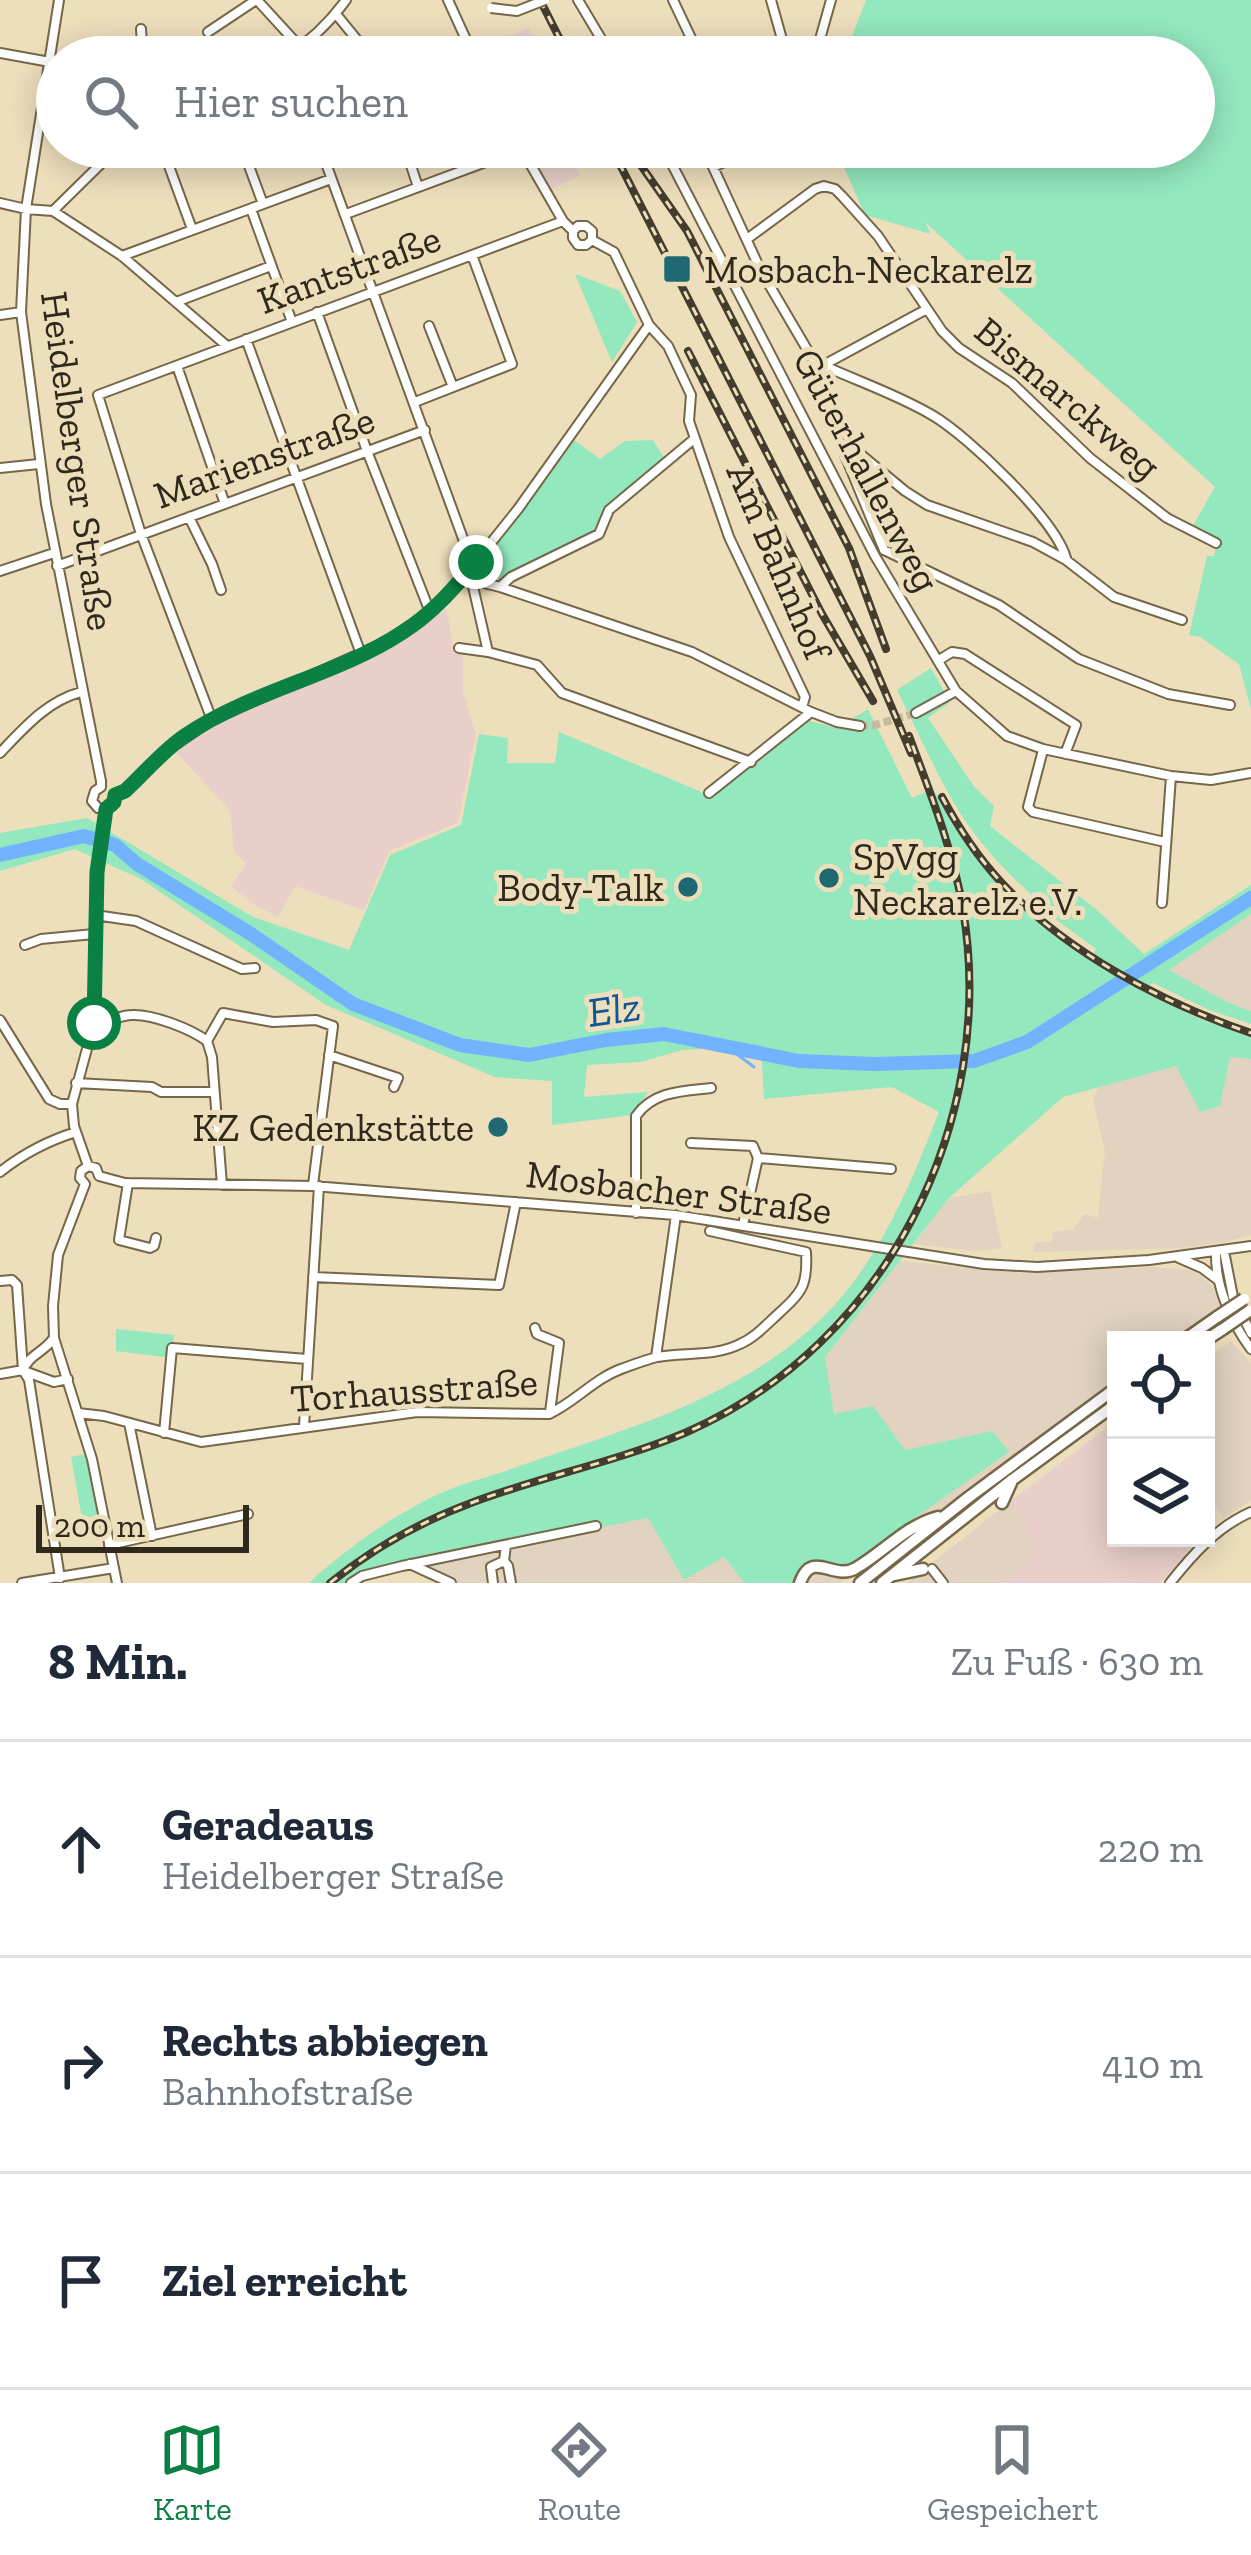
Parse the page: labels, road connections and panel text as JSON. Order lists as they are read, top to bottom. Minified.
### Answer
{"streets":{"street":["Kantstraße","Bismarckweg","Marienstraße","Heidelberger Straße","Güterhallenweg","Am Bahnhof","Mosbacher Straße","Torhausstraße"]},"crossings":[["Kantstraße","Am Bahnhof"],["Marienstraße","Heidelberger Straße"],["Heidelberger Straße","Mosbacher Straße"]],"water":["Elz"],"places":{"transit":["Mosbach-Neckarelz"],"other":["SpVgg Neckarelz e.V.","Body-Talk","KZ Gedenkstätte"]},"scale_bar":"200 m","page":{"search":"Hier suchen","scale":"200 m","heading":["8 Min.","Zu Fuß · 630 m"],"list":[["Geradeaus","Heidelberger Straße","220 m"],["Rechts abbiegen","Bahnhofstraße","410 m"],"Ziel erreicht"],"nav":["Karte","Route","Gespeichert"]}}
